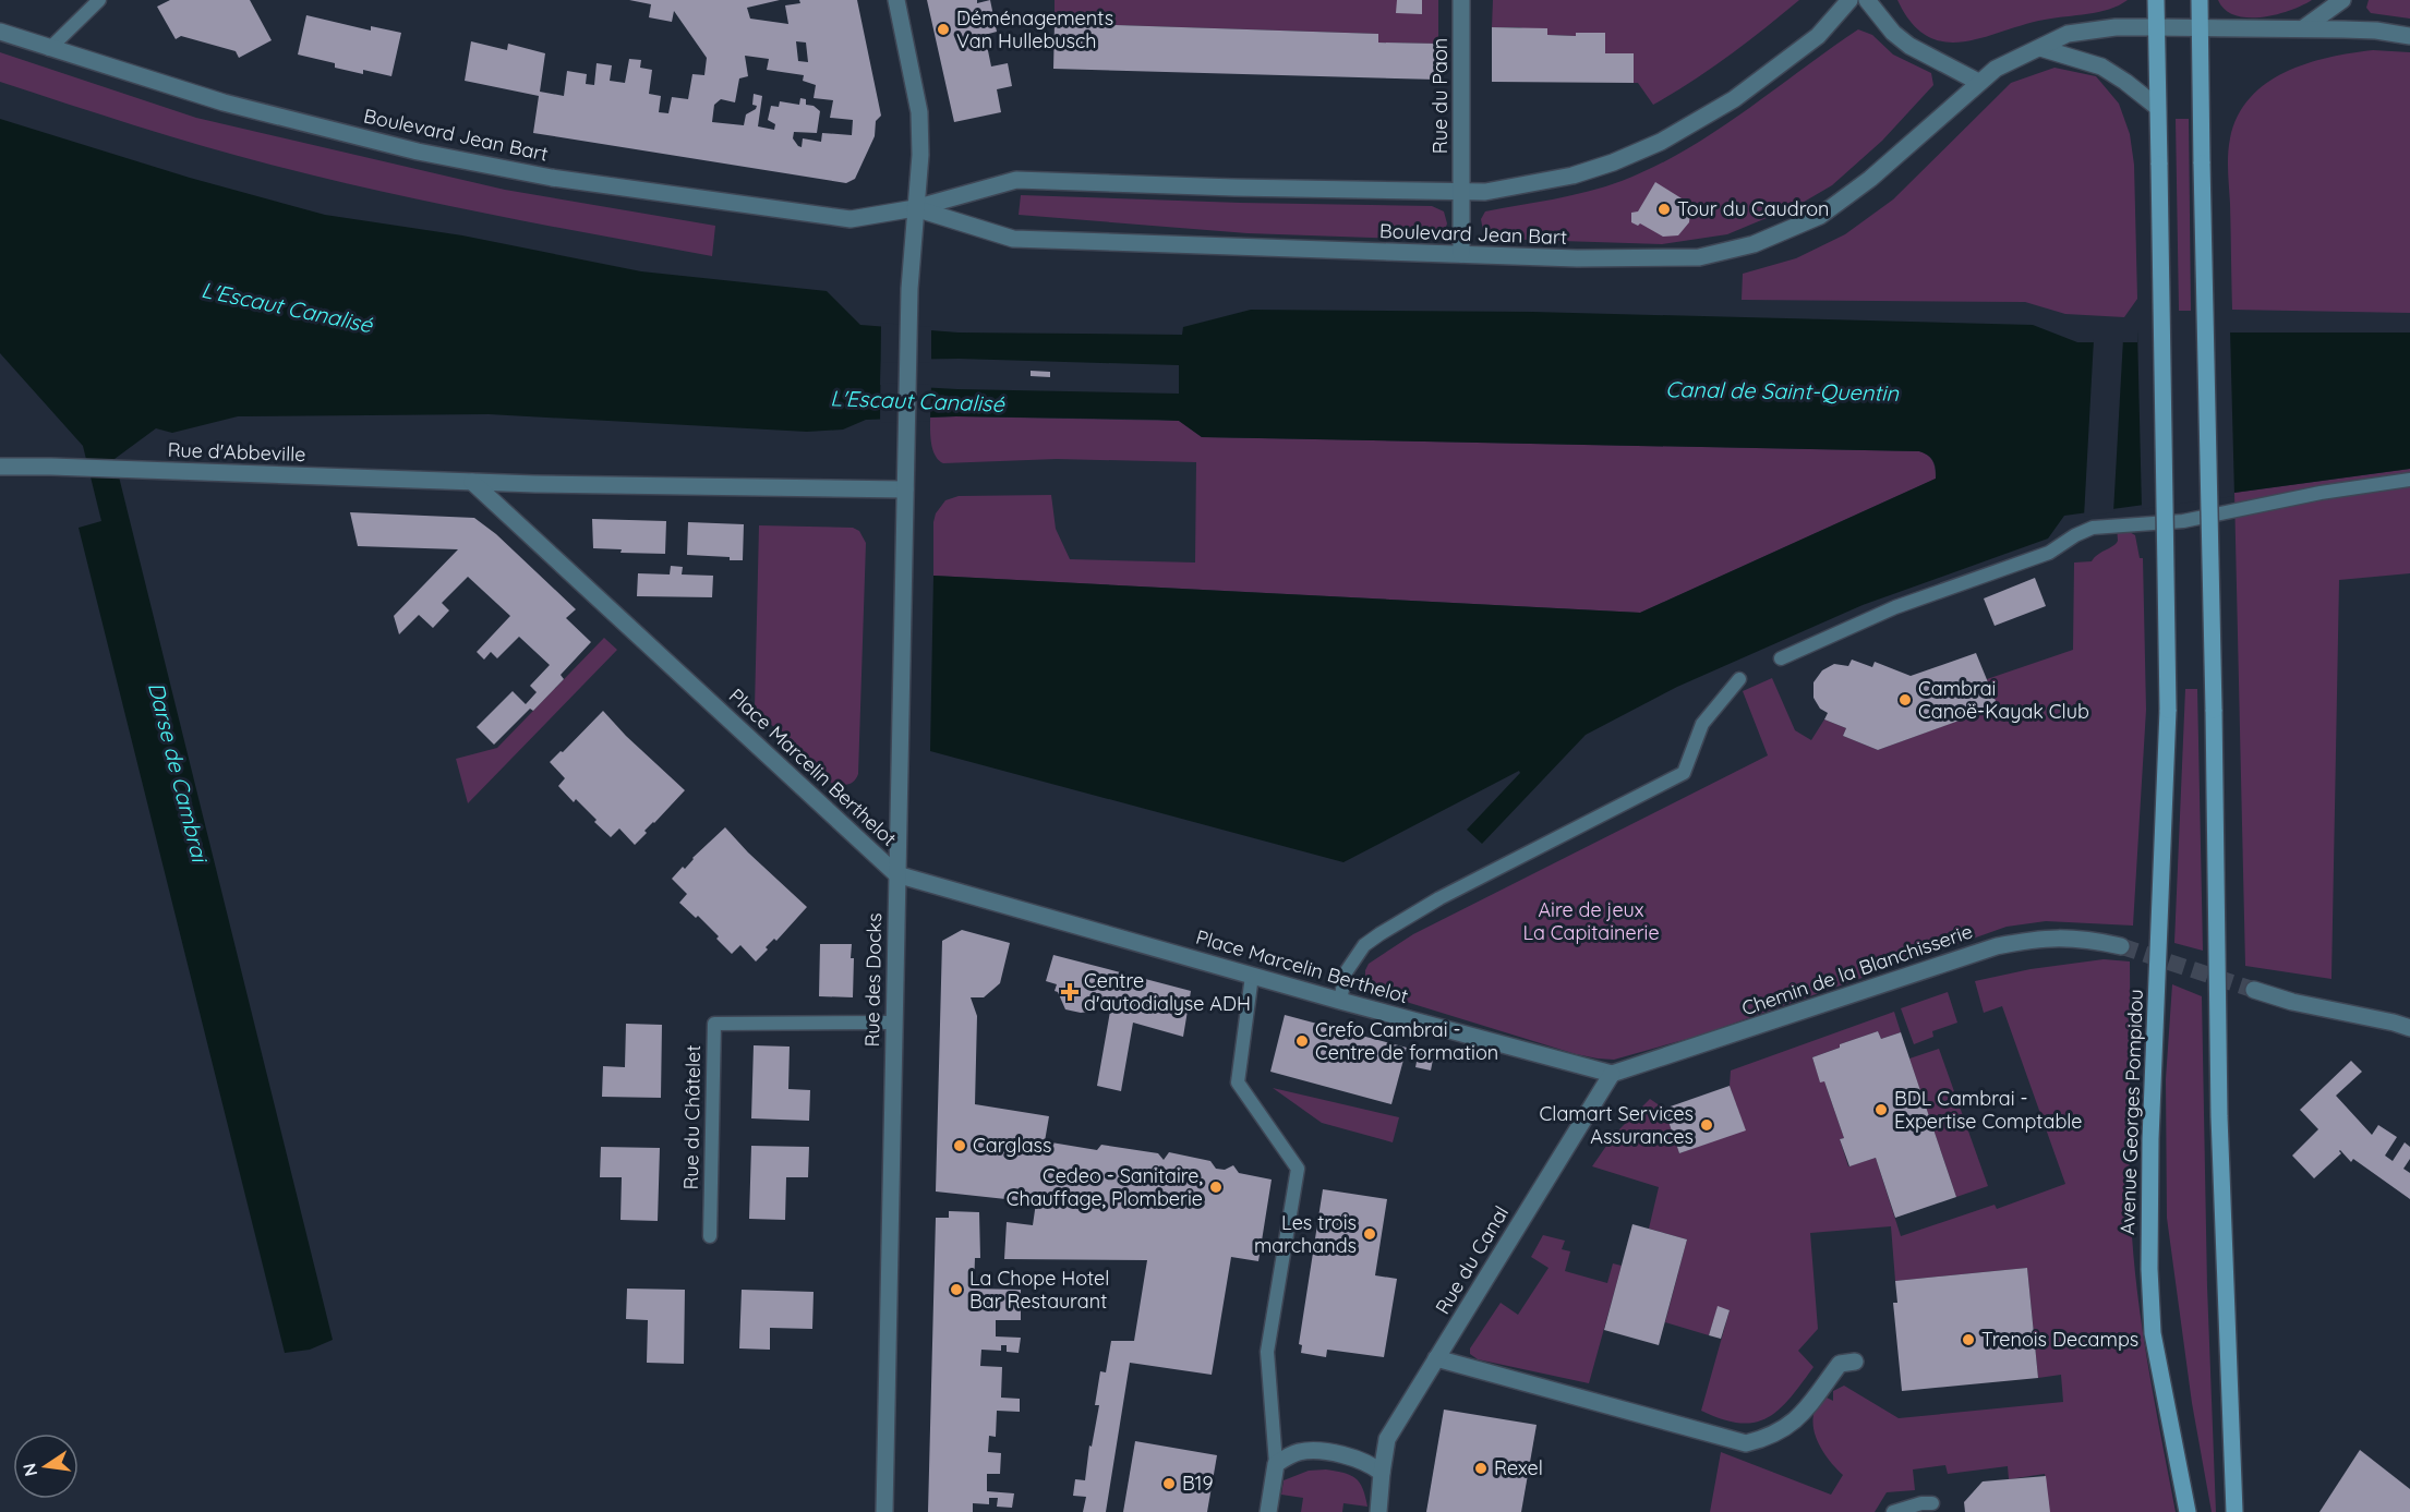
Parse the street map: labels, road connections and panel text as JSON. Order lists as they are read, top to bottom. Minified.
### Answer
{"streets":{"main road":["Avenue Georges Pompidou"],"street":["Rue du Paon","Boulevard Jean Bart","Rue d'Abbeville","Place Marcelin Berthelot","Chemin de la Blanchisserie","Rue des Docks","Rue du Canal"],"lane":["Rue du Châtelet"]},"crossings":[["Rue du Paon","Boulevard Jean Bart"],["Boulevard Jean Bart","Rue des Docks"],["Boulevard Jean Bart","Avenue Georges Pompidou"],["Rue d'Abbeville","Place Marcelin Berthelot"],["Place Marcelin Berthelot","Chemin de la Blanchisserie"],["Place Marcelin Berthelot","Rue des Docks"],["Place Marcelin Berthelot","Rue du Canal"],["Chemin de la Blanchisserie","Rue du Canal"],["Rue des Docks","Rue du Châtelet"]],"water":["L'Escaut Canalisé","Canal de Saint-Quentin","Darse de Cambrai"],"parks":["Aire de jeux La Capitainerie"],"places":{"other":["Déménagements Van Hullebusch","Tour du Caudron","Cambrai Canoë-Kayak Club","Crefo Cambrai - Centre de formation","BDL Cambrai - Expertise Comptable","Clamart Services Assurances","Carglass","Cedeo - Sanitaire, Chauffage, Plomberie","Les trois marchands","La Chope Hotel Bar Restaurant","Trenois Decamps","Rexel","B19"],"health":["Centre d'autodialyse ADH"]},"north":"left"}
